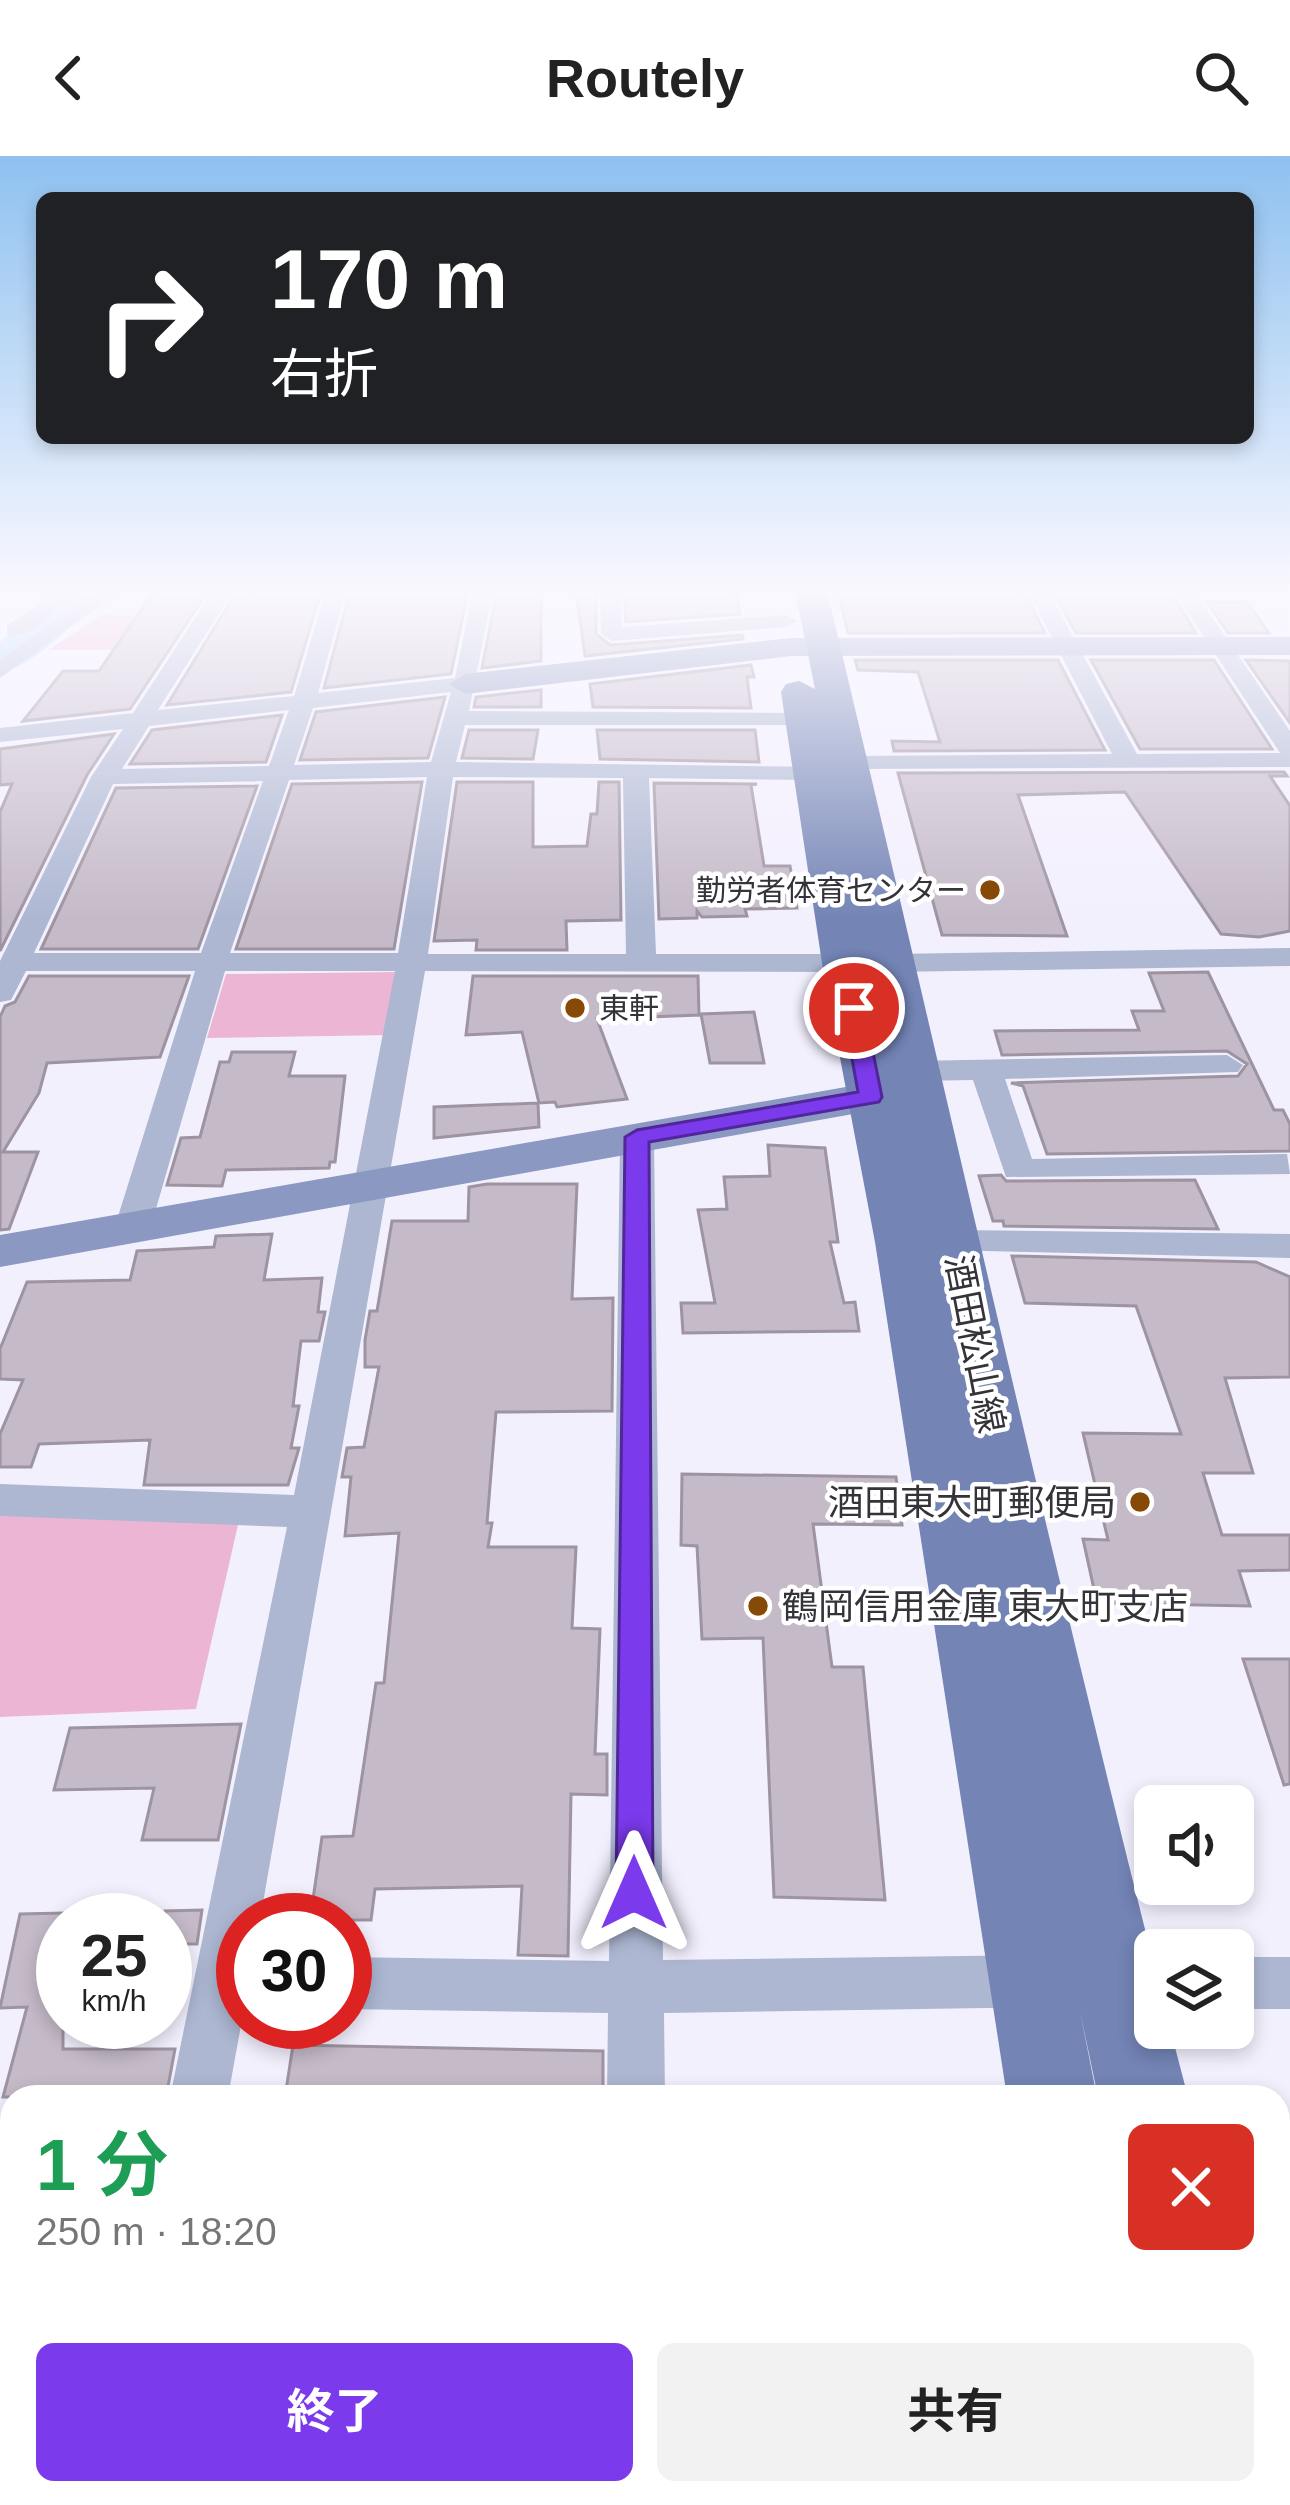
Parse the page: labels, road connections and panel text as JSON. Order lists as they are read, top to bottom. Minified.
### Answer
{"streets":{"main road":["酒田松山線"]},"places":["勤労者体育センター","東軒","酒田東大町郵便局","鶴岡信用金庫 東大町支店"],"page":{"header":"Routely","turn":["170 m","右折"],"speed":"25 km/h","limit":"30","heading":["1 分","250 m · 18:20"],"buttons":["終了","共有"]}}
